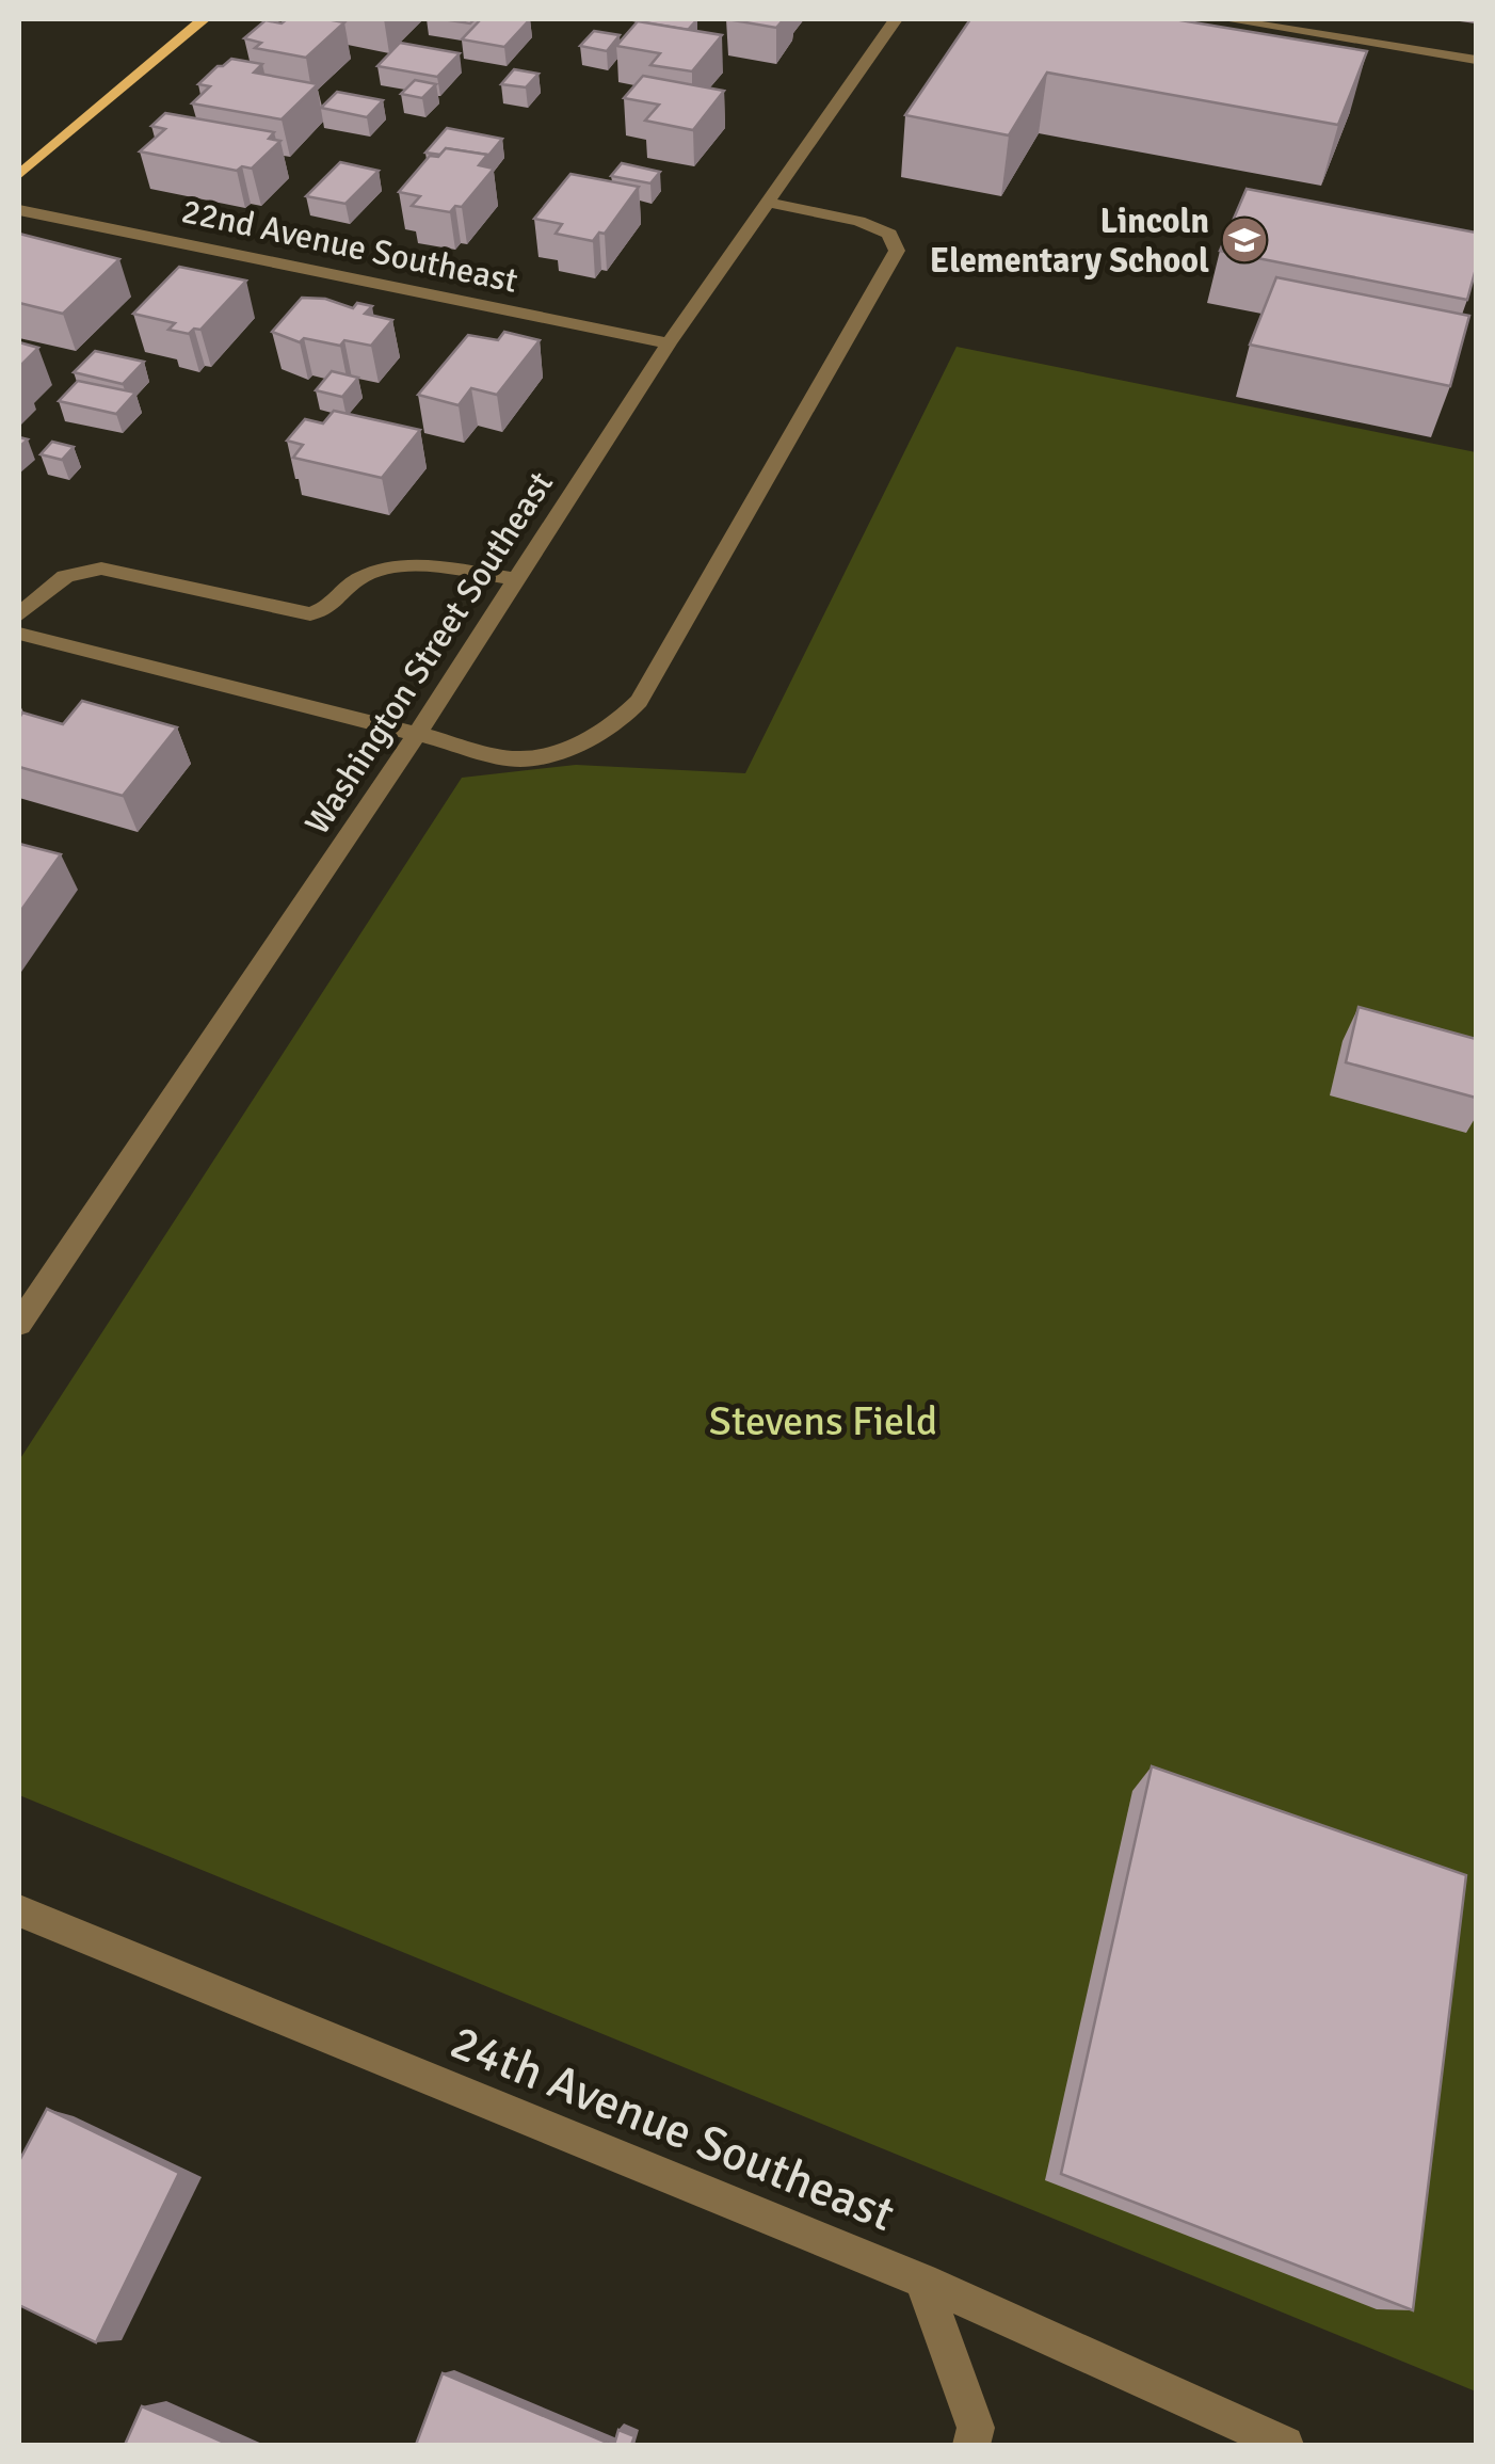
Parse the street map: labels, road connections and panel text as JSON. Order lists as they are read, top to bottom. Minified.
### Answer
{"streets":{"street":["22nd Avenue Southeast","Washington Street Southeast","24th Avenue Southeast"]},"crossings":[["22nd Avenue Southeast","Washington Street Southeast"]],"parks":["Stevens Field"],"places":{"school or university":["Lincoln Elementary School"]}}
